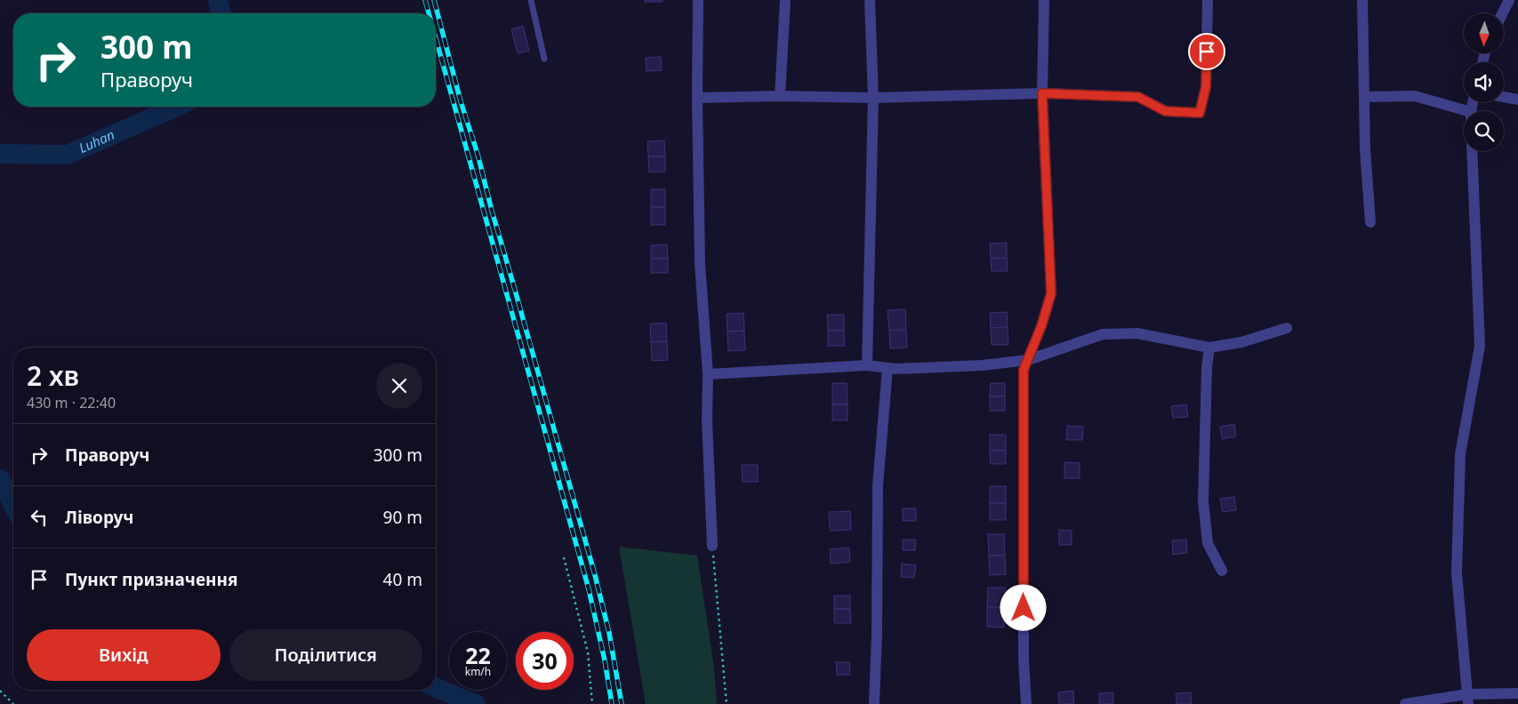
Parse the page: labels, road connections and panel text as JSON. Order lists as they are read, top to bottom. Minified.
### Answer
{"water":["Luhan"],"north":"bottom","page":{"turn":["300 m","Праворуч"],"heading":["2 хв","430 m · 22:40"],"list":[{"name":"Праворуч","value":"300 m"},{"name":"Ліворуч","value":"90 m"},{"name":"Пункт призначення","value":"40 m"}],"buttons":["Вихід","Поділитися"],"speed":"22 km/h","limit":"30"}}
